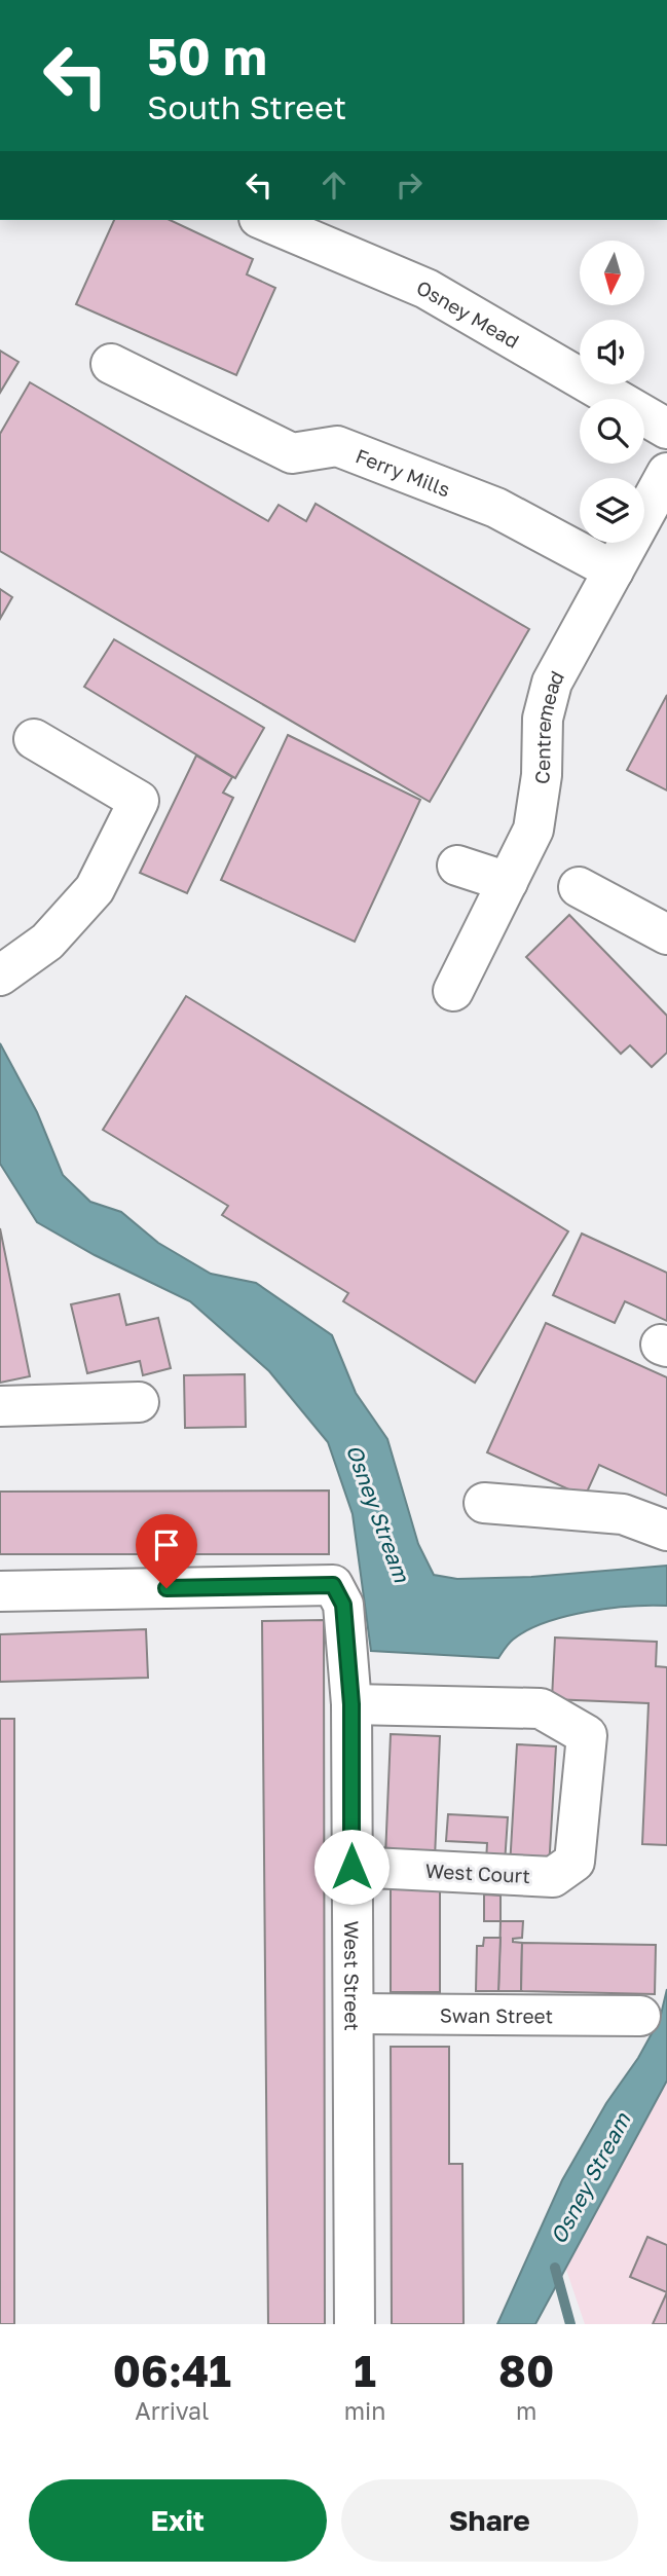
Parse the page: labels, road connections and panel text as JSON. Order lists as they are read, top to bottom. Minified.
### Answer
{"streets":{"street":["Osney Mead","Ferry Mills","Centremead","West Court","West Street","Swan Street"]},"crossings":[["Ferry Mills","Centremead"],["West Court","West Street"],["West Street","Swan Street"]],"water":["Osney Stream"],"north":"bottom","page":{"turn":["50 m","South Street"],"eta":["06:41","Arrival","1","min","80","m"],"buttons":["Exit","Share"]}}
